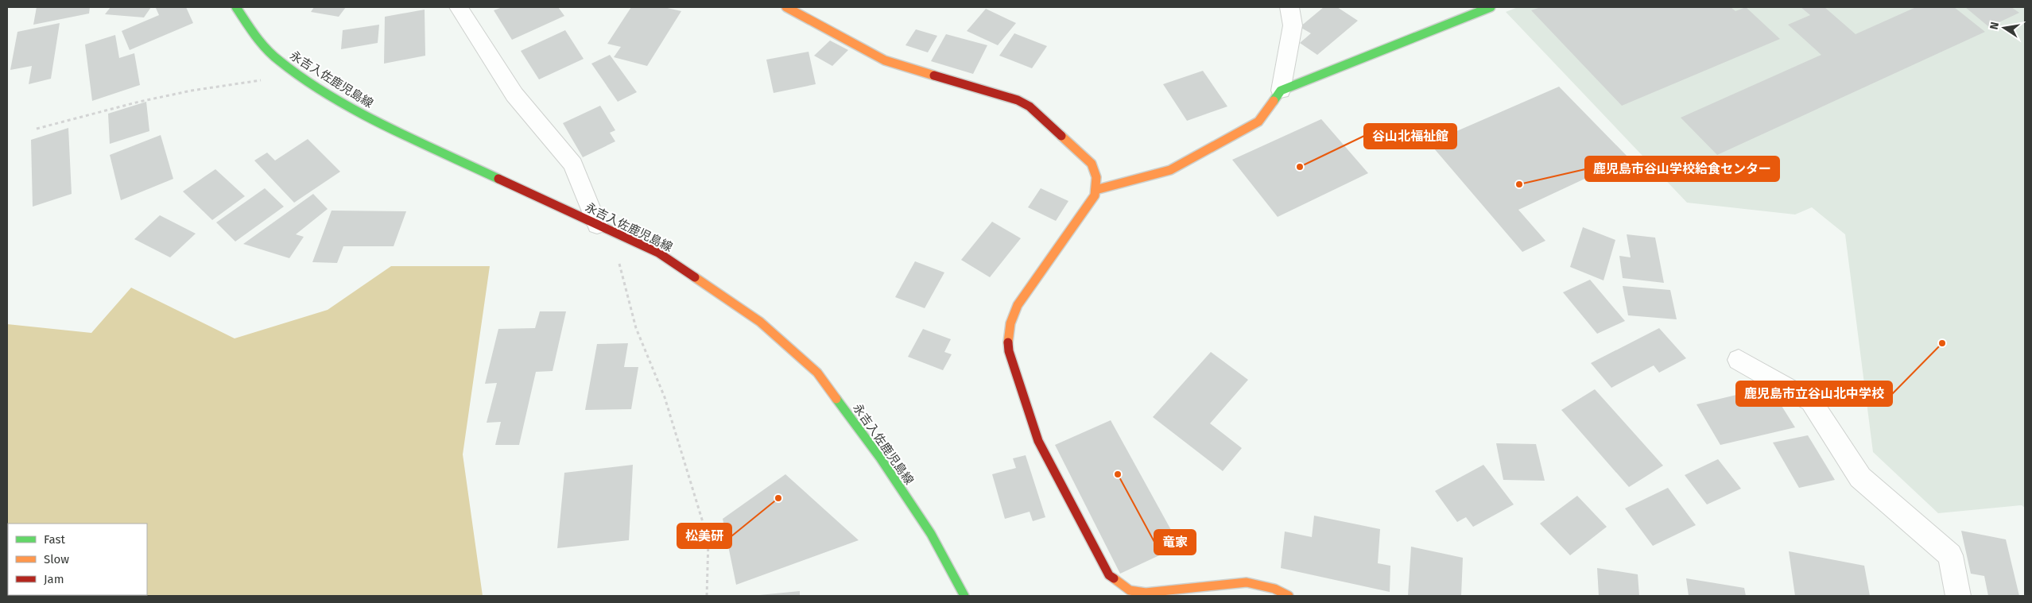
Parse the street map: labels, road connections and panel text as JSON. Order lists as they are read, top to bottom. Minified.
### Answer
{"streets":{"street":["永吉入佐鹿児島線"]},"places":["谷山北福祉館","鹿児島市谷山学校給食センター","鹿児島市立谷山北中学校","竜家","松美研"],"legend":["Fast","Slow","Jam"],"north":"left"}
